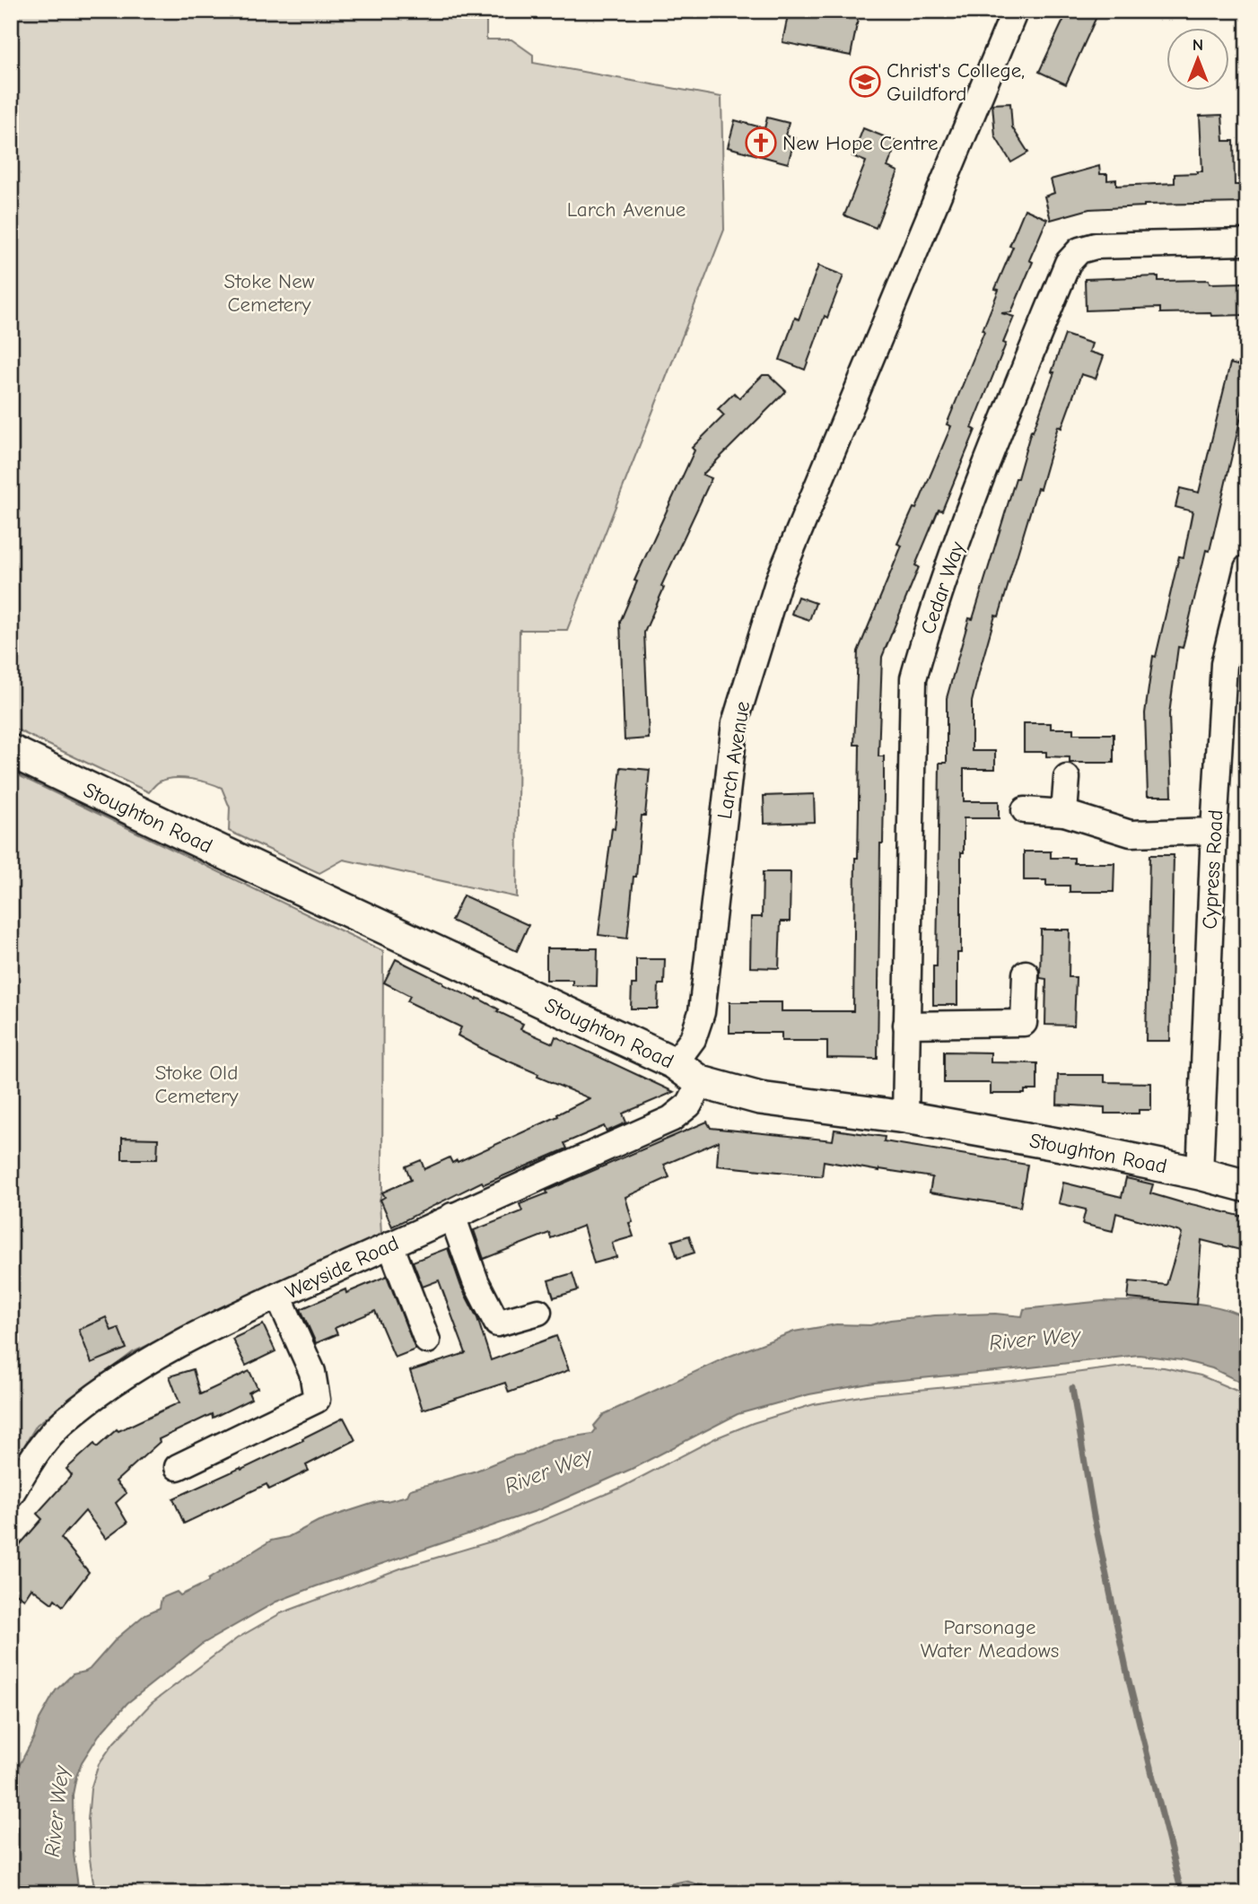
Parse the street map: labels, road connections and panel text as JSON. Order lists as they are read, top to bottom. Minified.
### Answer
{"streets":{"street":["Cedar Way","Larch Avenue","Stoughton Road","Cypress Road","Weyside Road"]},"crossings":[["Cedar Way","Stoughton Road"],["Larch Avenue","Stoughton Road"],["Stoughton Road","Cypress Road"],["Stoughton Road","Weyside Road"]],"water":["River Wey"],"parks":["Larch Avenue","Stoke New Cemetery","Stoke Old Cemetery","Parsonage Water Meadows"],"places":{"school or university":["Christ's College, Guildford"],"church":["New Hope Centre"]},"north":"top"}
